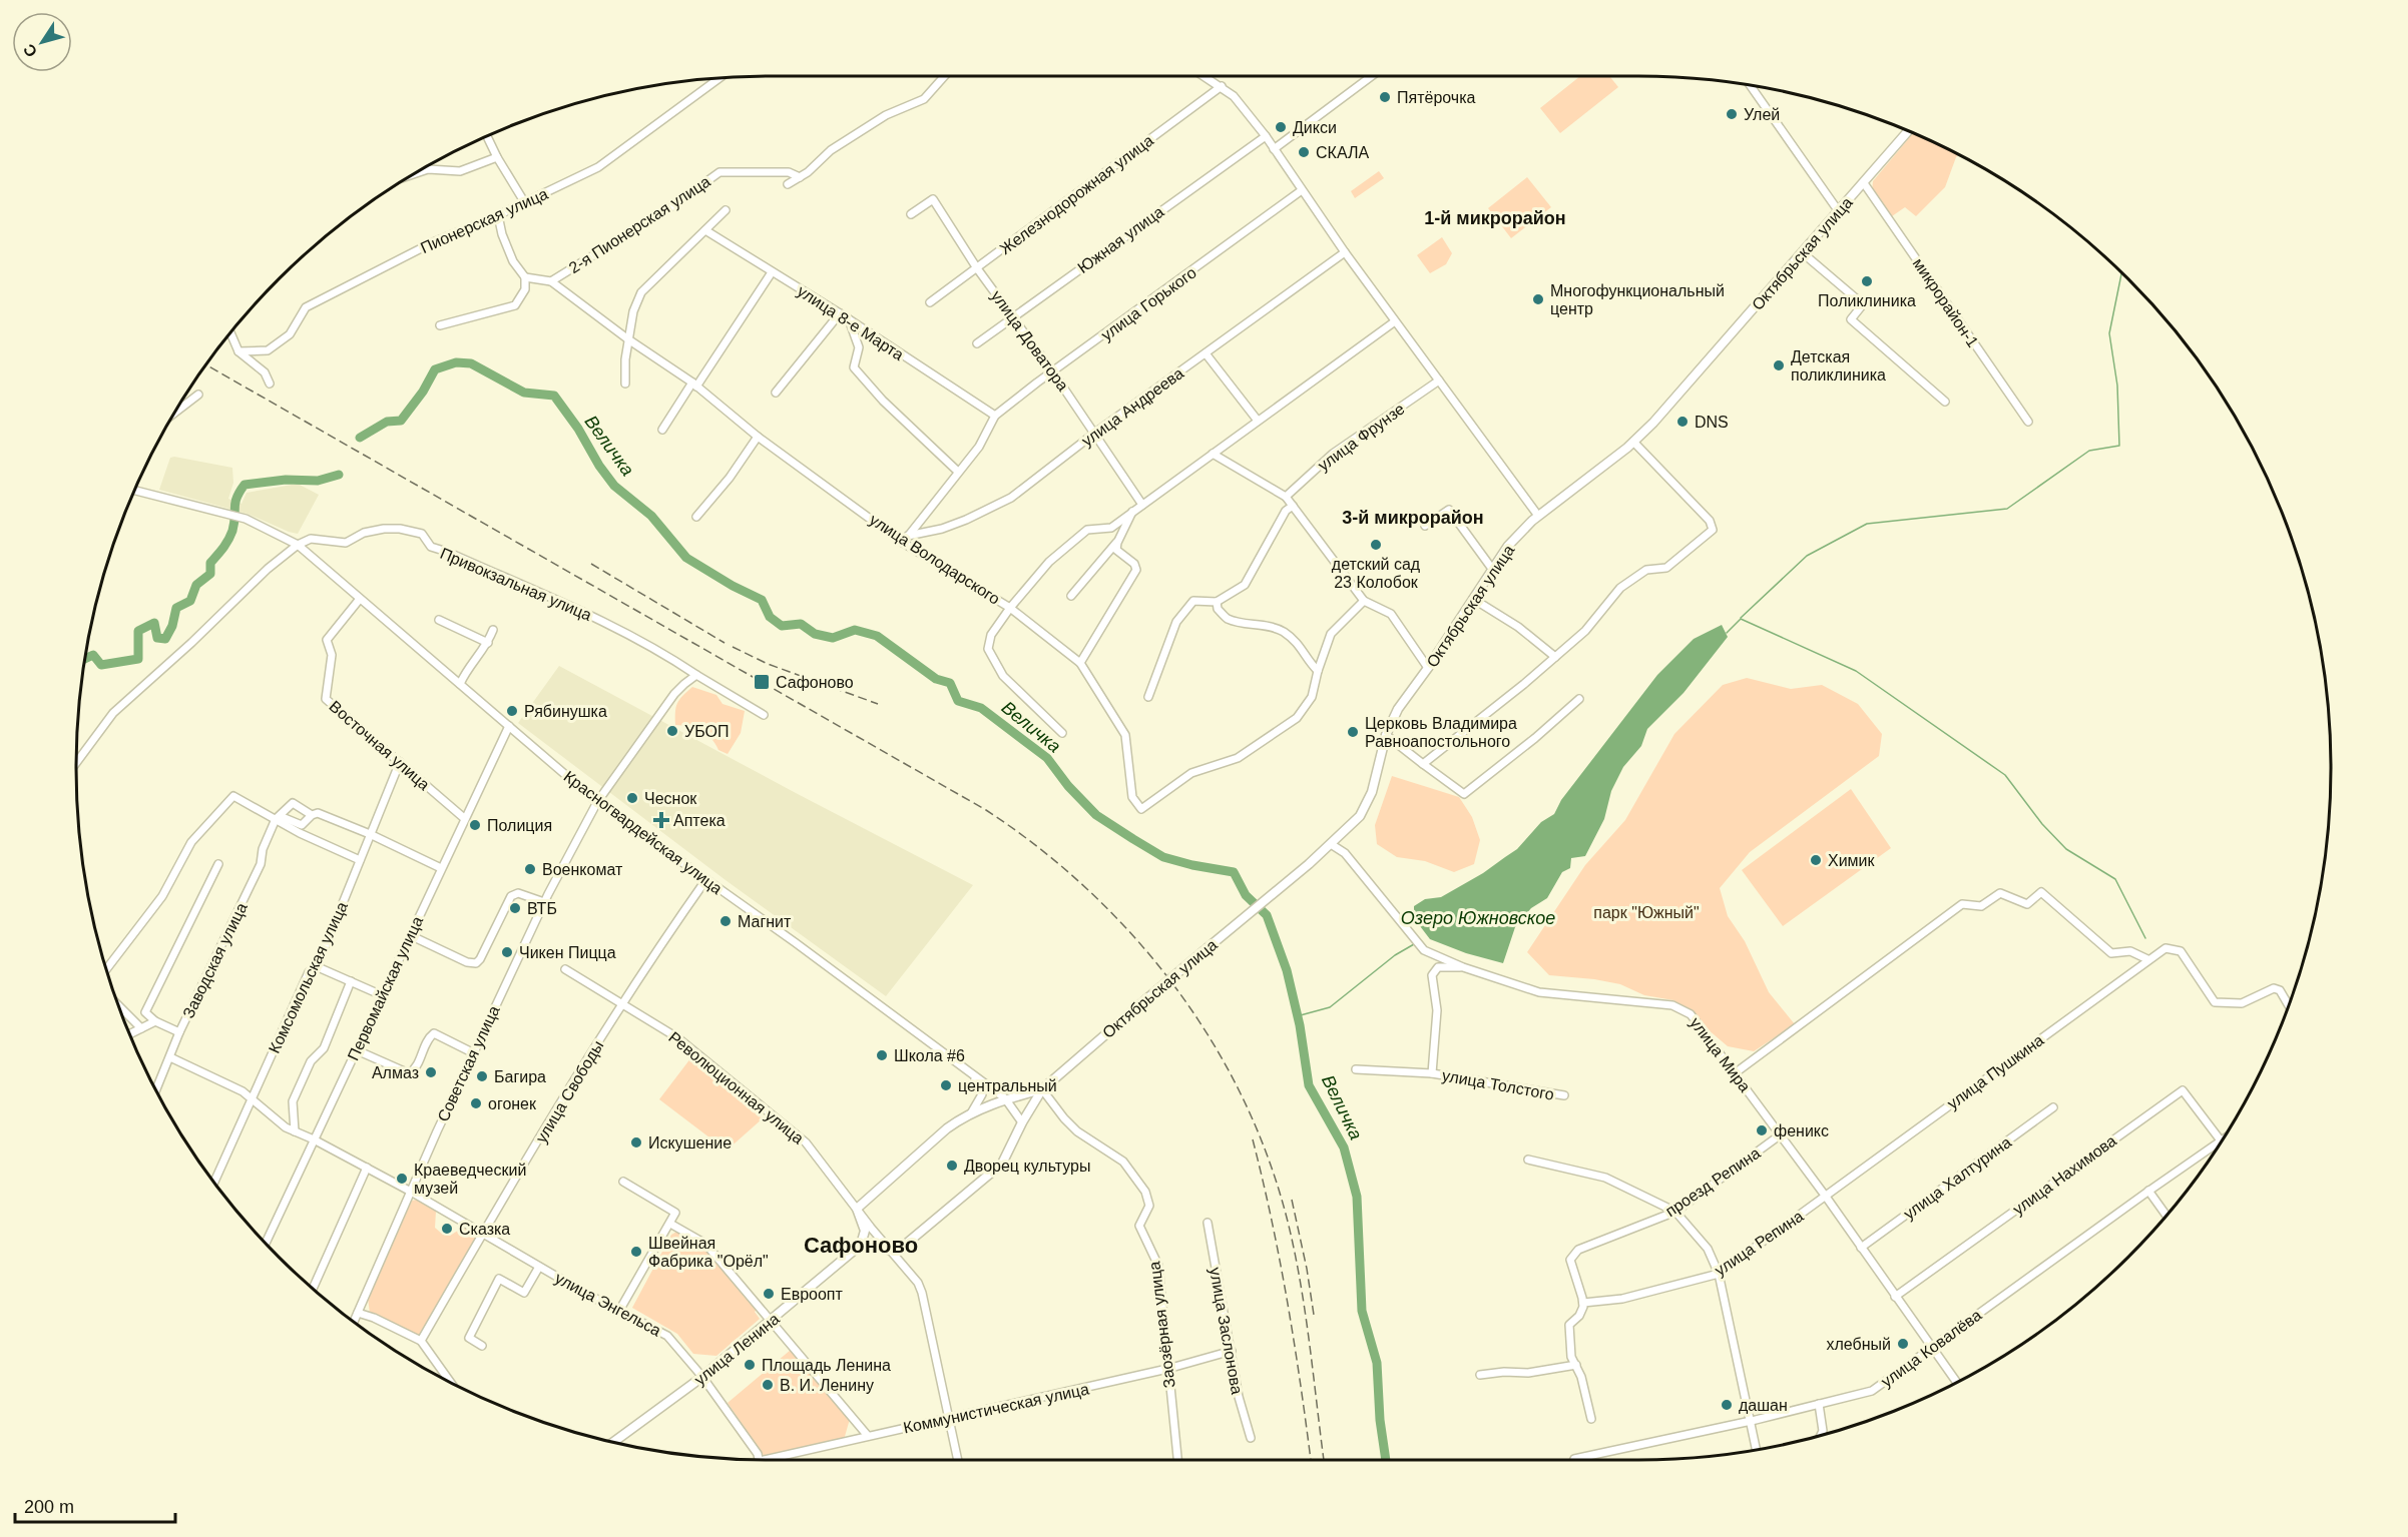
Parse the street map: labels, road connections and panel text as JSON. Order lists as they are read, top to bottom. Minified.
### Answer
{"streets":{"main road":["Октябрьская улица","улица Ленина"],"street":["Железнодорожная улица","Пионерская улица","2-я Пионерская улица","Южная улица","микрорайон-1","улица Горького","улица 8-е Марта","улица Доватора","улица Андреева","улица Фрунзе","улица Володарского","Привокзальная улица","Восточная улица","Красногвардейская улица","Заводская улица","Комсомольская улица","Первомайская улица","улица Мира","Советская улица","улица Пушкина","улица Толстого","Революционная улица","улица Свободы","улица Нахимова","улица Халтурина","проезд Репина","улица Репина","улица Энгельса","Заозёрная улица","улица Заслонова","улица Ковалёва","Коммунистическая улица"]},"crossings":[["Железнодорожная улица","улица Доватора"],["2-я Пионерская улица","улица Володарского"],["Южная улица","улица Доватора"],["Октябрьская улица","микрорайон-1"],["Октябрьская улица","Красногвардейская улица"],["Октябрьская улица","улица Мира"],["Октябрьская улица","Революционная улица"],["Октябрьская улица","Заозёрная улица"],["улица Горького","улица 8-е Марта"],["улица Горького","улица Доватора"],["улица Доватора","улица Андреева"],["улица Андреева","улица Володарского"],["Привокзальная улица","Красногвардейская улица"],["Восточная улица","Красногвардейская улица"],["Восточная улица","Комсомольская улица"],["Восточная улица","Первомайская улица"],["Красногвардейская улица","Первомайская улица"],["Красногвардейская улица","Советская улица"],["Красногвардейская улица","улица Свободы"],["Заводская улица","улица Энгельса"],["Комсомольская улица","улица Энгельса"],["Первомайская улица","улица Энгельса"],["улица Мира","улица Пушкина"],["улица Мира","улица Толстого"],["улица Мира","улица Нахимова"],["улица Мира","улица Халтурина"],["улица Мира","проезд Репина"],["улица Мира","улица Репина"],["улица Мира","улица Ковалёва"],["Советская улица","улица Энгельса"],["улица Пушкина","улица Репина"],["Революционная улица","улица Свободы"],["улица Свободы","улица Энгельса"],["улица Нахимова","улица Ковалёва"],["проезд Репина","улица Репина"],["улица Энгельса","улица Ленина"],["Заозёрная улица","Коммунистическая улица"],["улица Заслонова","Коммунистическая улица"]],"districts":["1-й микрорайон","3-й микрорайон","Сафоново"],"water":["Величка","Озеро Южновское"],"parks":["парк \"Южный\""],"places":{"other":["Пятёрочка","Улей","Дикси","СКАЛА","Поликлиника","Многофункциональный центр","Детская поликлиника","DNS","детский сад 23 Колобок","Рябинушка","УБОП","Церковь Владимира Равноапостольного","Чеснок","Полиция","Химик","Военкомат","ВТБ","Магнит","Чикен Пицца","Школа #6","Алмаз","Багира","центральный","огонек","феникс","Искушение","Дворец культуры","Краеведческий музей","Сказка","Швейная Фабрика \"Орёл\"","Евроопт","хлебный","Площадь Ленина","В. И. Ленину","дашан"],"transit":["Сафоново"],"health":["Аптека"]},"scale_bar":"200 m","north":"bottom left"}
